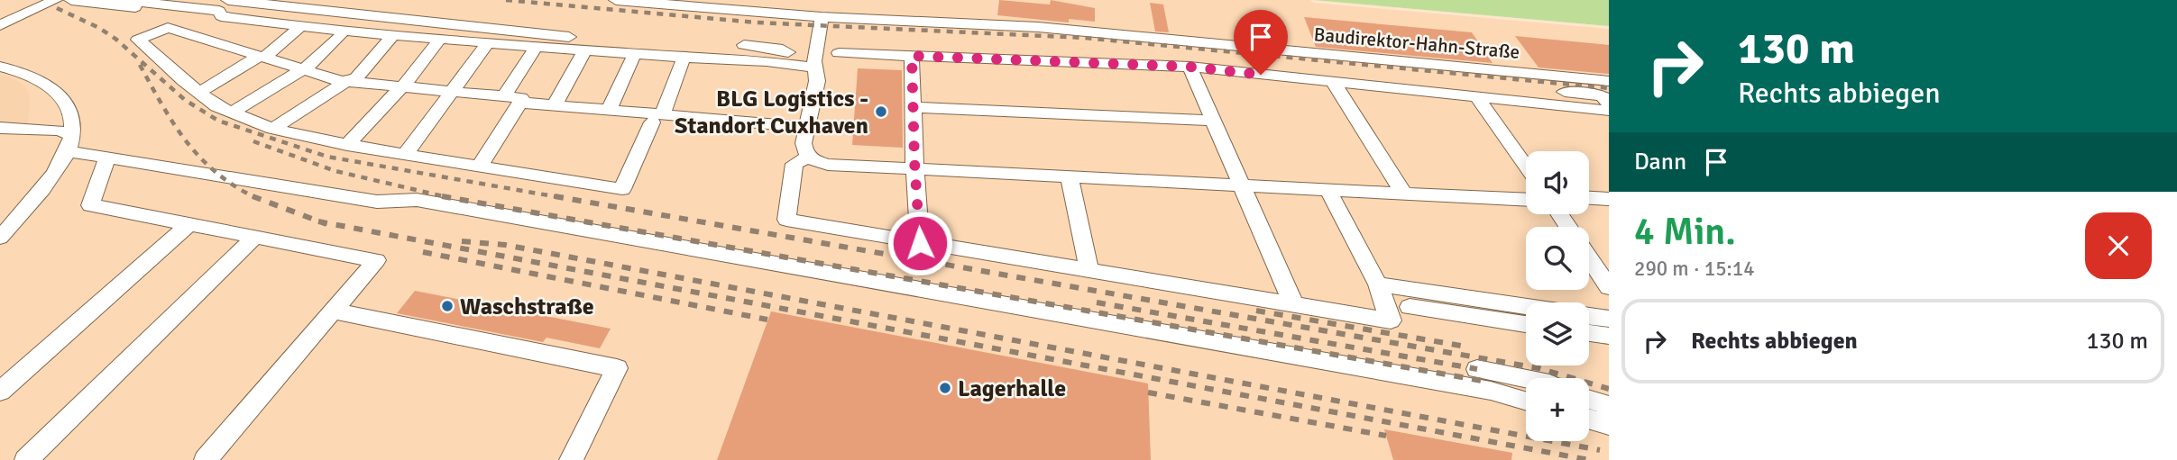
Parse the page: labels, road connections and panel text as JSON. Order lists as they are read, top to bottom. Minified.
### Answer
{"streets":{"street":["Baudirektor-Hahn-Straße"]},"places":["BLG Logistics - Standort Cuxhaven","Waschstraße","Lagerhalle"],"page":{"turn":["130 m","Rechts abbiegen"],"then":"Dann","map_buttons":"+","heading":["4 Min.","290 m · 15:14"],"list":[{"name":"Rechts abbiegen","value":"130 m"}]}}
